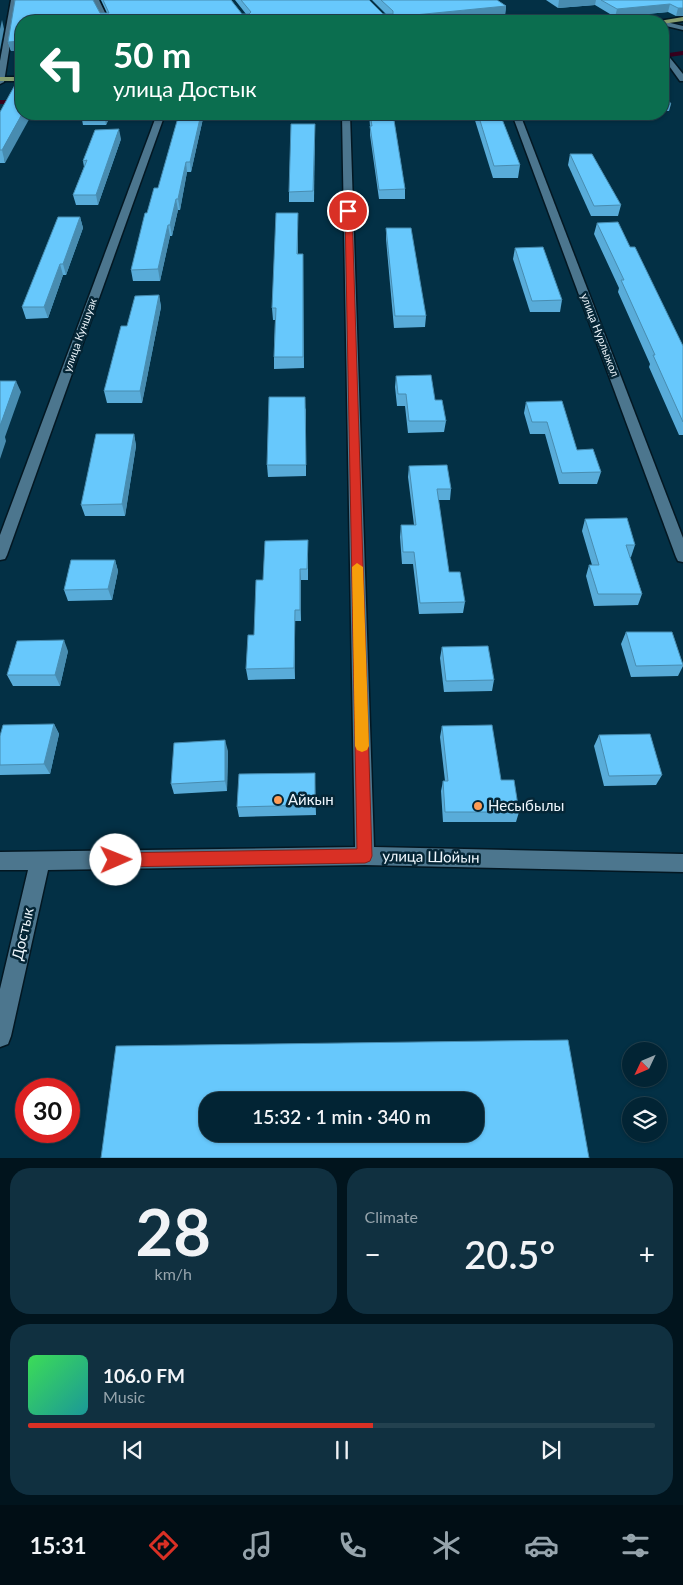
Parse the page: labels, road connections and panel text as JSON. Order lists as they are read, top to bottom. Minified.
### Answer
{"streets":{"street":["улица Куншуак","улица Нурлыжол","улица Шойын","Достык"]},"crossings":[["улица Шойын","Достык"]],"places":["Айкын","Несыбылы"],"north":"bottom left","page":{"turn":["50 m","улица Достык"],"limit":"30","trip":"15:32 · 1 min · 340 m","tile":[["28","km/h"],"Climate"],"heat":["−","20.5°","+"],"song":["106.0 FM","Music"],"tabs":"15:31"}}
